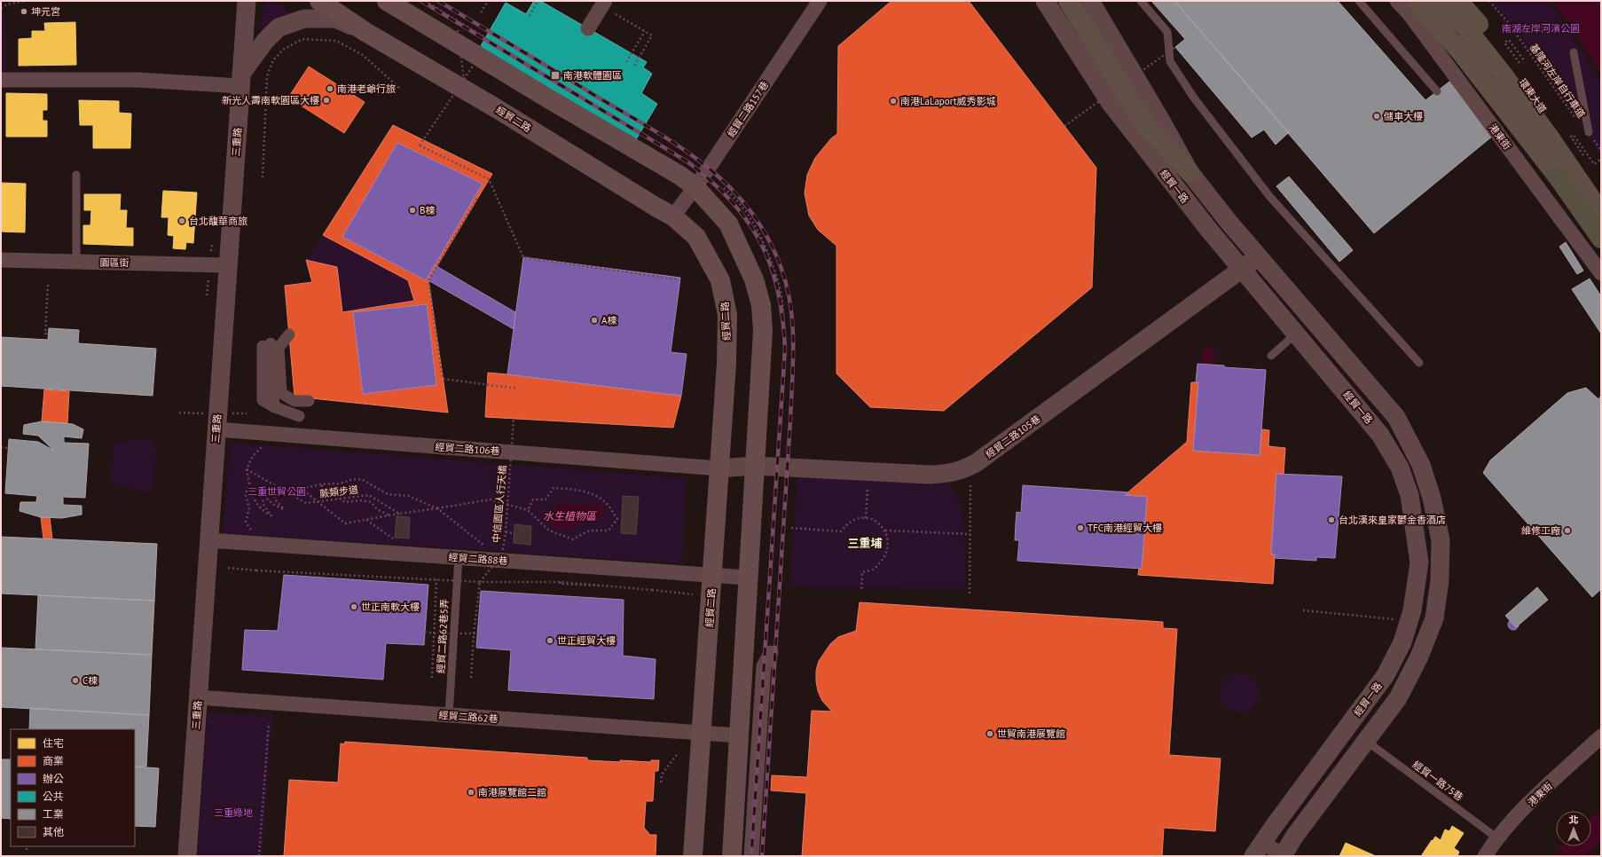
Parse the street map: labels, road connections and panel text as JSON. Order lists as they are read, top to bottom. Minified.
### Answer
{"streets":{"highway":["環東大道"],"main road":["經貿二路"],"street":["經貿二路157巷","港東街","三重路","經貿一路","園區街","經貿二路105巷","經貿二路106巷","經貿二路88巷","經貿二路62巷"],"lane":["經貿二路62巷5弄","經貿一路75巷"],"path":["基隆河左岸自行車道","蕨類步道","中信園區人行天橋"]},"crossings":[["經貿二路157巷","經貿二路"],["經貿二路","經貿二路105巷"],["經貿二路","經貿二路106巷"],["經貿二路","經貿二路88巷"],["經貿二路","經貿二路62巷"],["港東街","經貿一路75巷"],["三重路","園區街"],["三重路","經貿二路106巷"],["三重路","經貿二路88巷"],["三重路","經貿二路62巷"],["經貿一路","經貿二路105巷"],["經貿一路","經貿一路75巷"],["經貿二路105巷","經貿二路106巷"],["經貿二路88巷","經貿二路62巷5弄"],["經貿二路62巷5弄","經貿二路62巷"]],"districts":["三重埔"],"water":["水生植物區"],"parks":["南湖左岸河濱公園","三重世貿公園","三重綠地"],"places":{"other":["坤元宮","南港老爺行旅","新光人壽南軟園區大樓","南港LaLaport威秀影城","儲車大樓","B棟","台北馥華商旅","A棟","台北漢來皇家鬱金香酒店","TFC南港經貿大樓","維修工廠","世正南軟大樓","世正經貿大樓","C棟","世貿南港展覽館","南港展覽館二館"],"transit":["南港軟體園區"]},"legend":["住宅","商業","辦公","公共","工業","其他"],"north":"top"}
